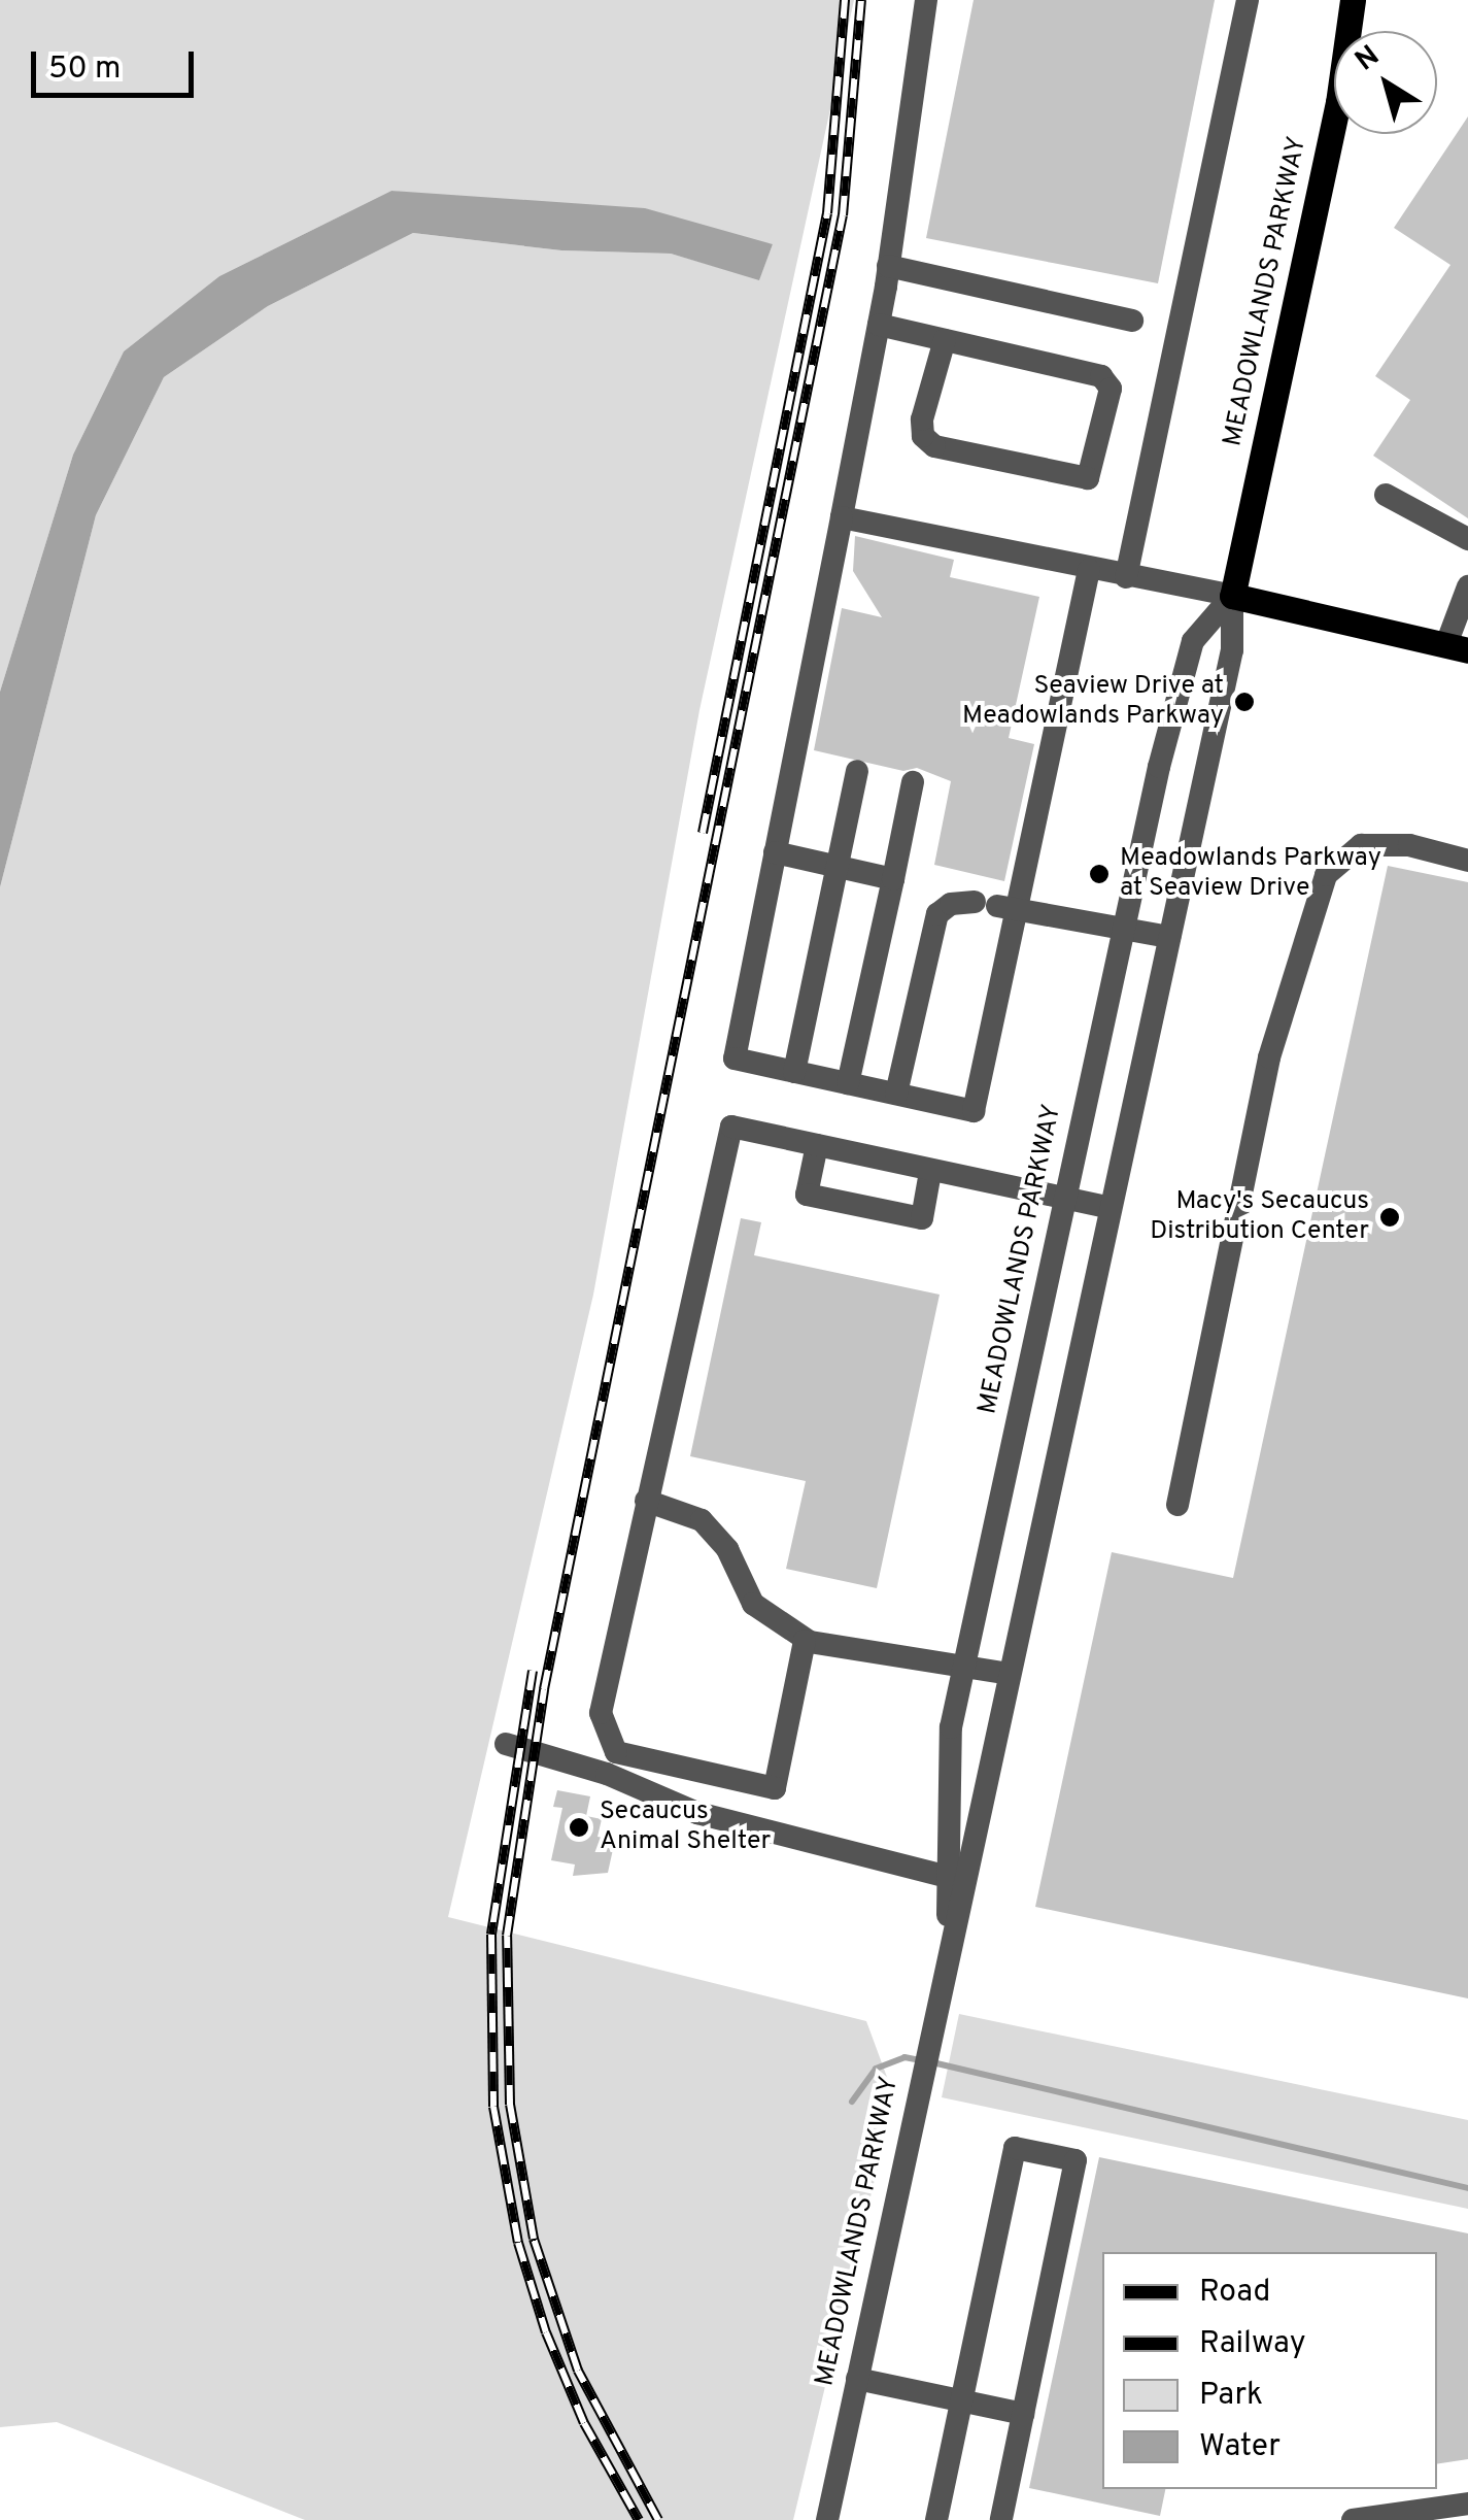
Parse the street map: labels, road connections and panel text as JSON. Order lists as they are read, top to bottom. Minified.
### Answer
{"streets":{"main road":["MEADOWLANDS PARKWAY"]},"places":["Seaview Drive at Meadowlands Parkway","Meadowlands Parkway at Seaview Drive","Macy's Secaucus Distribution Center","Secaucus Animal Shelter"],"legend":["Road","Railway","Park","Water"],"scale_bar":"50 m","north":"top left"}
